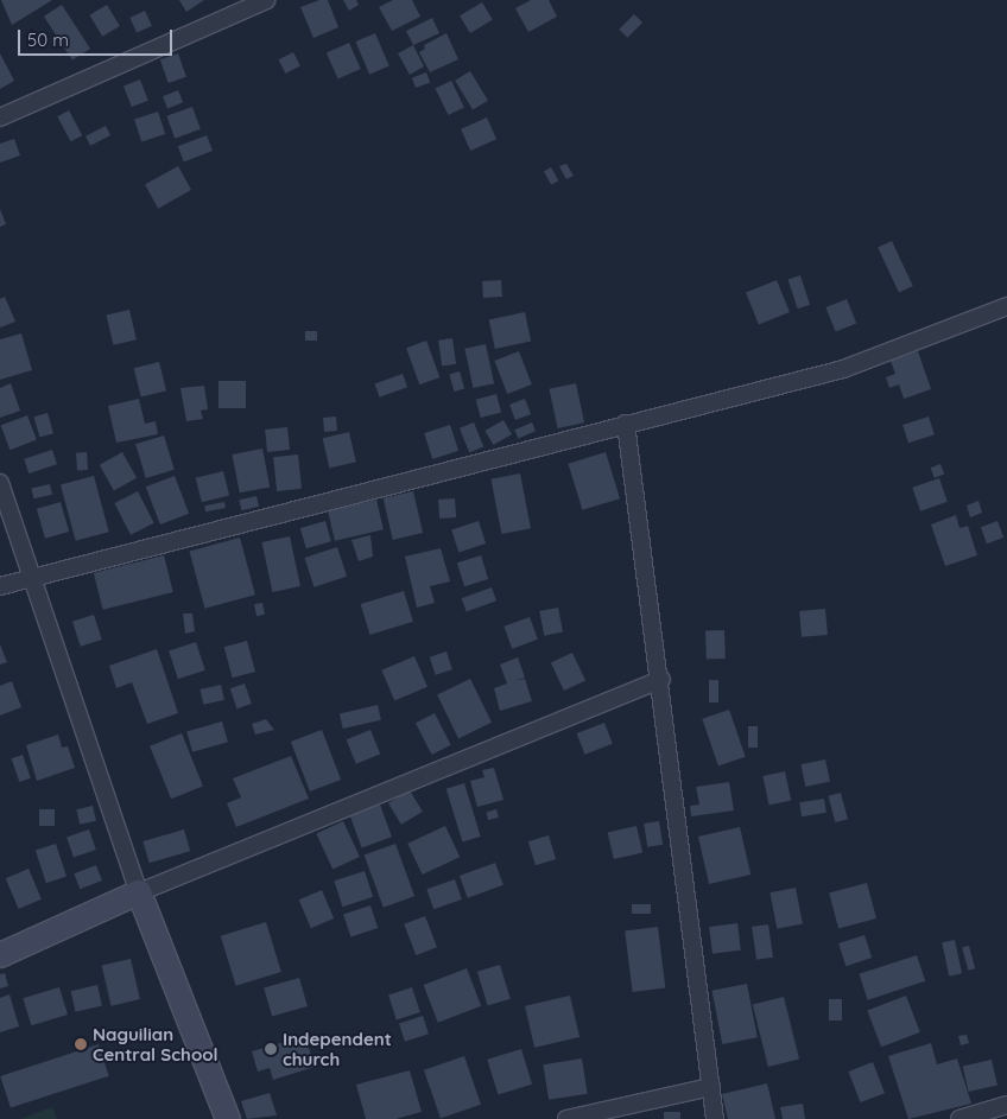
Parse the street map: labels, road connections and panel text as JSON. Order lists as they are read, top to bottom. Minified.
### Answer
{"places":["Naguilian Central School","Independent church"],"scale_bar":"50 m"}
